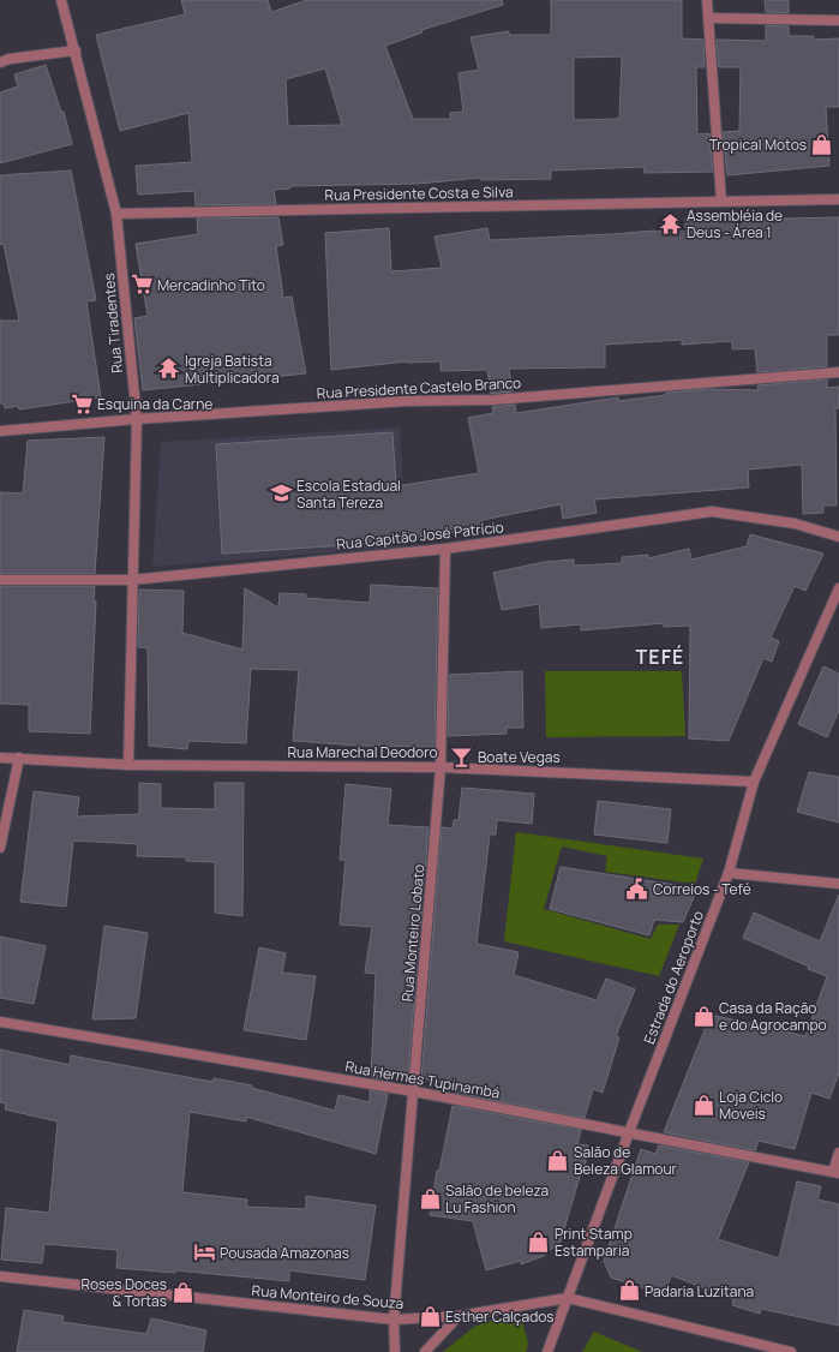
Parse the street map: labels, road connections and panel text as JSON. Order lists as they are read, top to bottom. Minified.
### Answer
{"streets":{"street":["Rua Presidente Costa e Silva","Rua Tiradentes","Rua Presidente Castelo Branco","Rua Capitão José Patrício","Rua Marechal Deodoro","Rua Monteiro Lobato","Estrada do Aeroporto","Rua Hermes Tupinambá","Rua Monteiro de Souza"]},"crossings":[["Rua Presidente Costa e Silva","Rua Tiradentes"],["Rua Tiradentes","Rua Presidente Castelo Branco"],["Rua Tiradentes","Rua Capitão José Patrício"],["Rua Tiradentes","Rua Marechal Deodoro"],["Rua Capitão José Patrício","Rua Monteiro Lobato"],["Rua Marechal Deodoro","Rua Monteiro Lobato"],["Rua Marechal Deodoro","Estrada do Aeroporto"],["Rua Monteiro Lobato","Rua Hermes Tupinambá"],["Rua Monteiro Lobato","Rua Monteiro de Souza"],["Estrada do Aeroporto","Rua Hermes Tupinambá"],["Estrada do Aeroporto","Rua Monteiro de Souza"]],"districts":["TEFÉ"],"places":{"shop":["Tropical Motos","Casa da Ração e do Agrocampo","Loja Ciclo Moveis","Salão de Beleza Glamour","Salão de beleza Lu Fashion","Print Stamp Estamparia","Padaria Luzitana","Roses Doces & Tortas","Esther Calçados"],"temple":["Assembléia de Deus - Área 1","Igreja Batista Multiplicadora"],"supermarket":["Mercadinho Tito","Esquina da Carne"],"school or university":["Escola Estadual Santa Tereza"],"bar":["Boate Vegas"],"public building":["Correios - Tefé"],"hotel":["Pousada Amazonas"]}}
